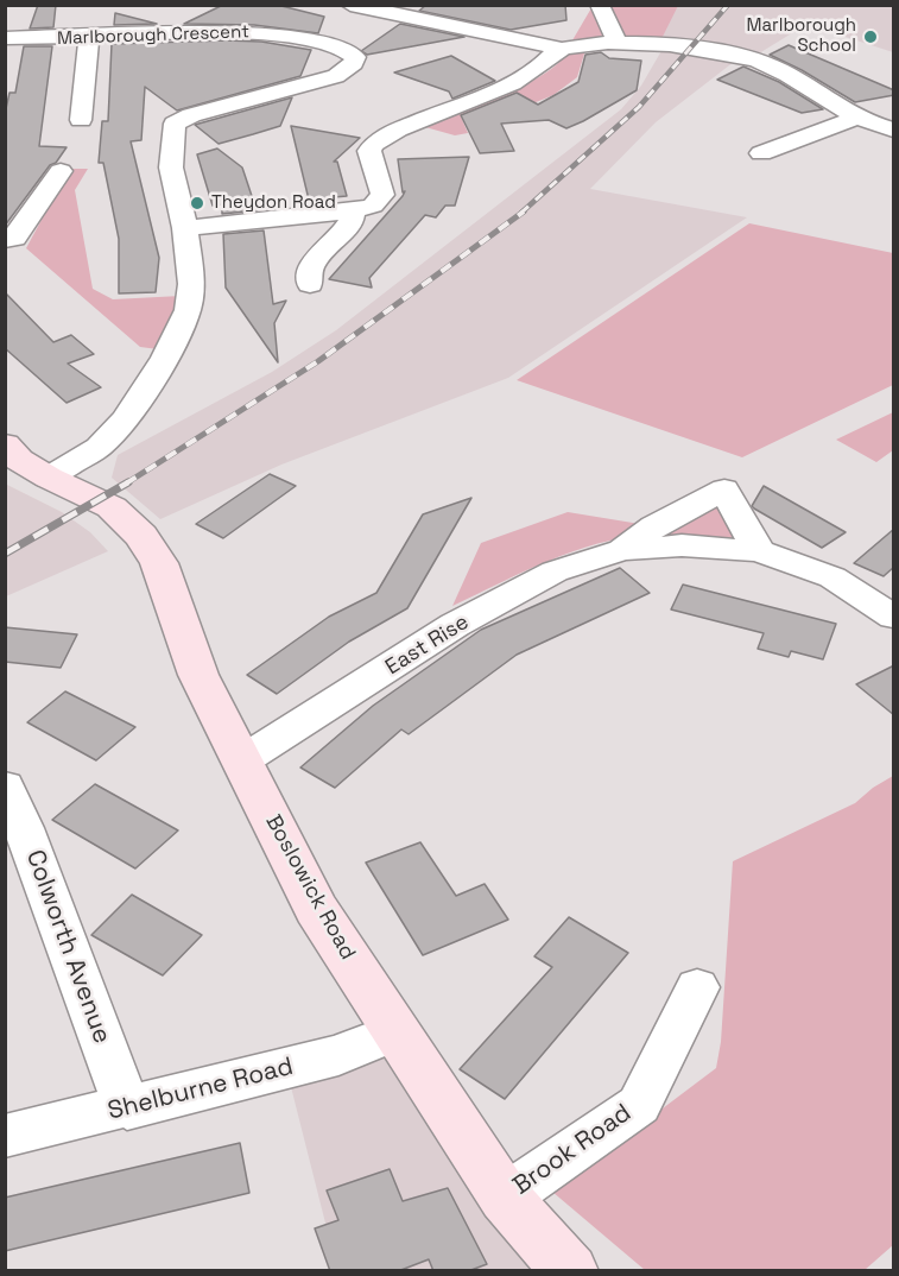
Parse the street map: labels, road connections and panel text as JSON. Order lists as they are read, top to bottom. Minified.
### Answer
{"streets":{"street":["Marlborough Crescent","East Rise","Boslowick Road","Colworth Avenue","Shelburne Road","Brook Road"]},"crossings":[["East Rise","Boslowick Road"],["Boslowick Road","Shelburne Road"],["Boslowick Road","Brook Road"],["Colworth Avenue","Shelburne Road"]],"places":["Marlborough School","Theydon Road"]}
